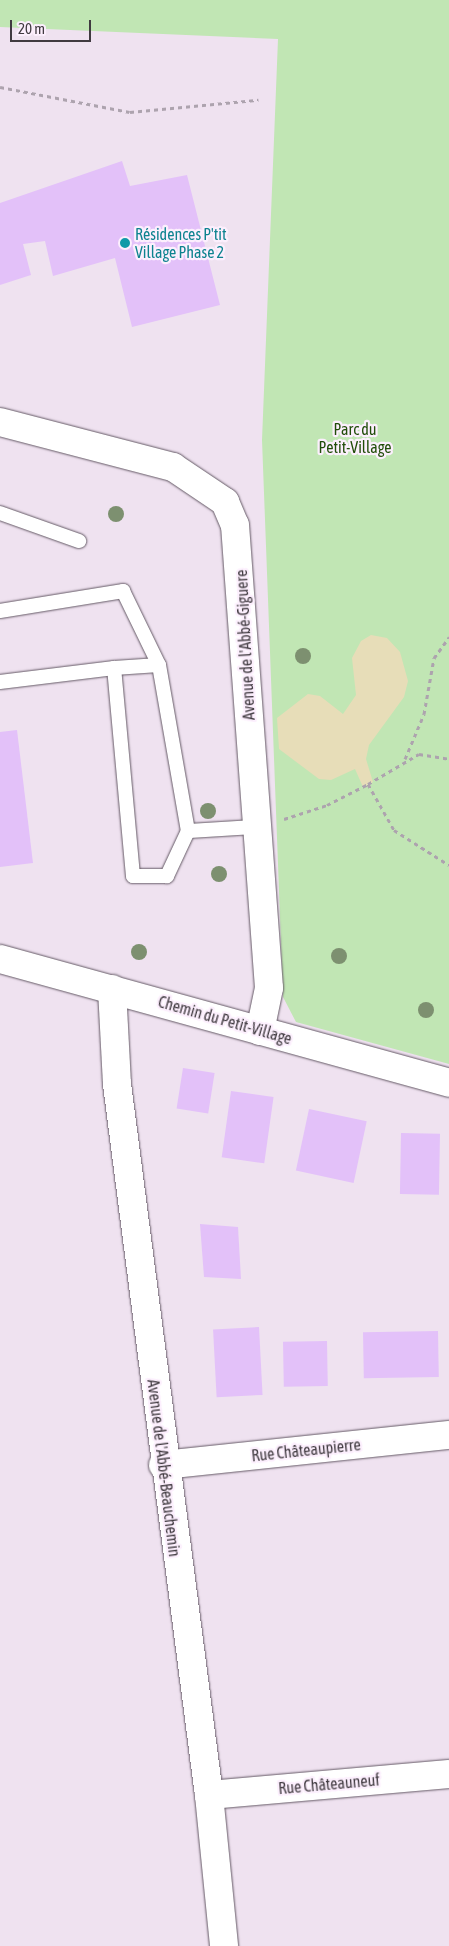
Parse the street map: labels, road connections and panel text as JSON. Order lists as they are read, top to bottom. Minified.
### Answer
{"streets":{"street":["Avenue de l'Abbé-Giguere","Chemin du Petit-Village","Rue Châteaupierre","Avenue de l'Abbé-Beauchemin","Rue Châteauneuf"]},"crossings":[["Avenue de l'Abbé-Giguere","Chemin du Petit-Village"],["Chemin du Petit-Village","Avenue de l'Abbé-Beauchemin"],["Rue Châteaupierre","Avenue de l'Abbé-Beauchemin"],["Avenue de l'Abbé-Beauchemin","Rue Châteauneuf"]],"parks":["Parc du Petit-Village"],"places":["Résidences P'tit Village Phase 2"],"scale_bar":"20 m"}
